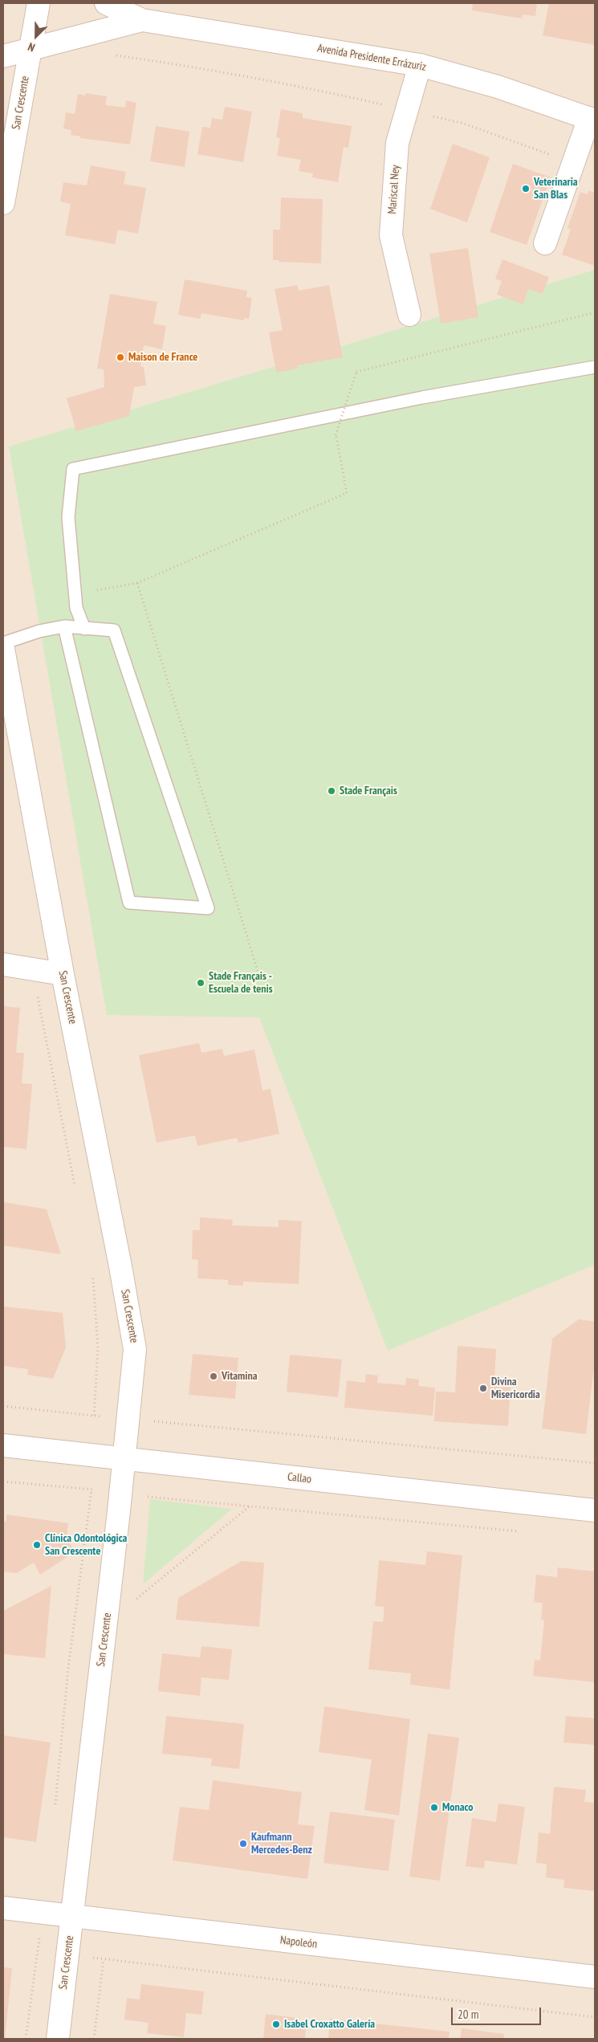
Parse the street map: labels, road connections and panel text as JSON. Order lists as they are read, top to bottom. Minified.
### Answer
{"streets":{"street":["Avenida Presidente Errázuriz","San Crescente","Mariscal Ney","Callao","Napoleón"]},"crossings":[["Avenida Presidente Errázuriz","San Crescente"],["Avenida Presidente Errázuriz","Mariscal Ney"],["San Crescente","Callao"],["San Crescente","Napoleón"]],"places":["Veterinaria San Blas","Maison de France","Stade Français","Stade Français - Escuela de tenis","Vitamina","Divina Misericordia","Clínica Odontológica San Crescente","Monaco","Kaufmann Mercedes-Benz","Isabel Croxatto Galería"],"scale_bar":"20 m","north":"bottom left"}
